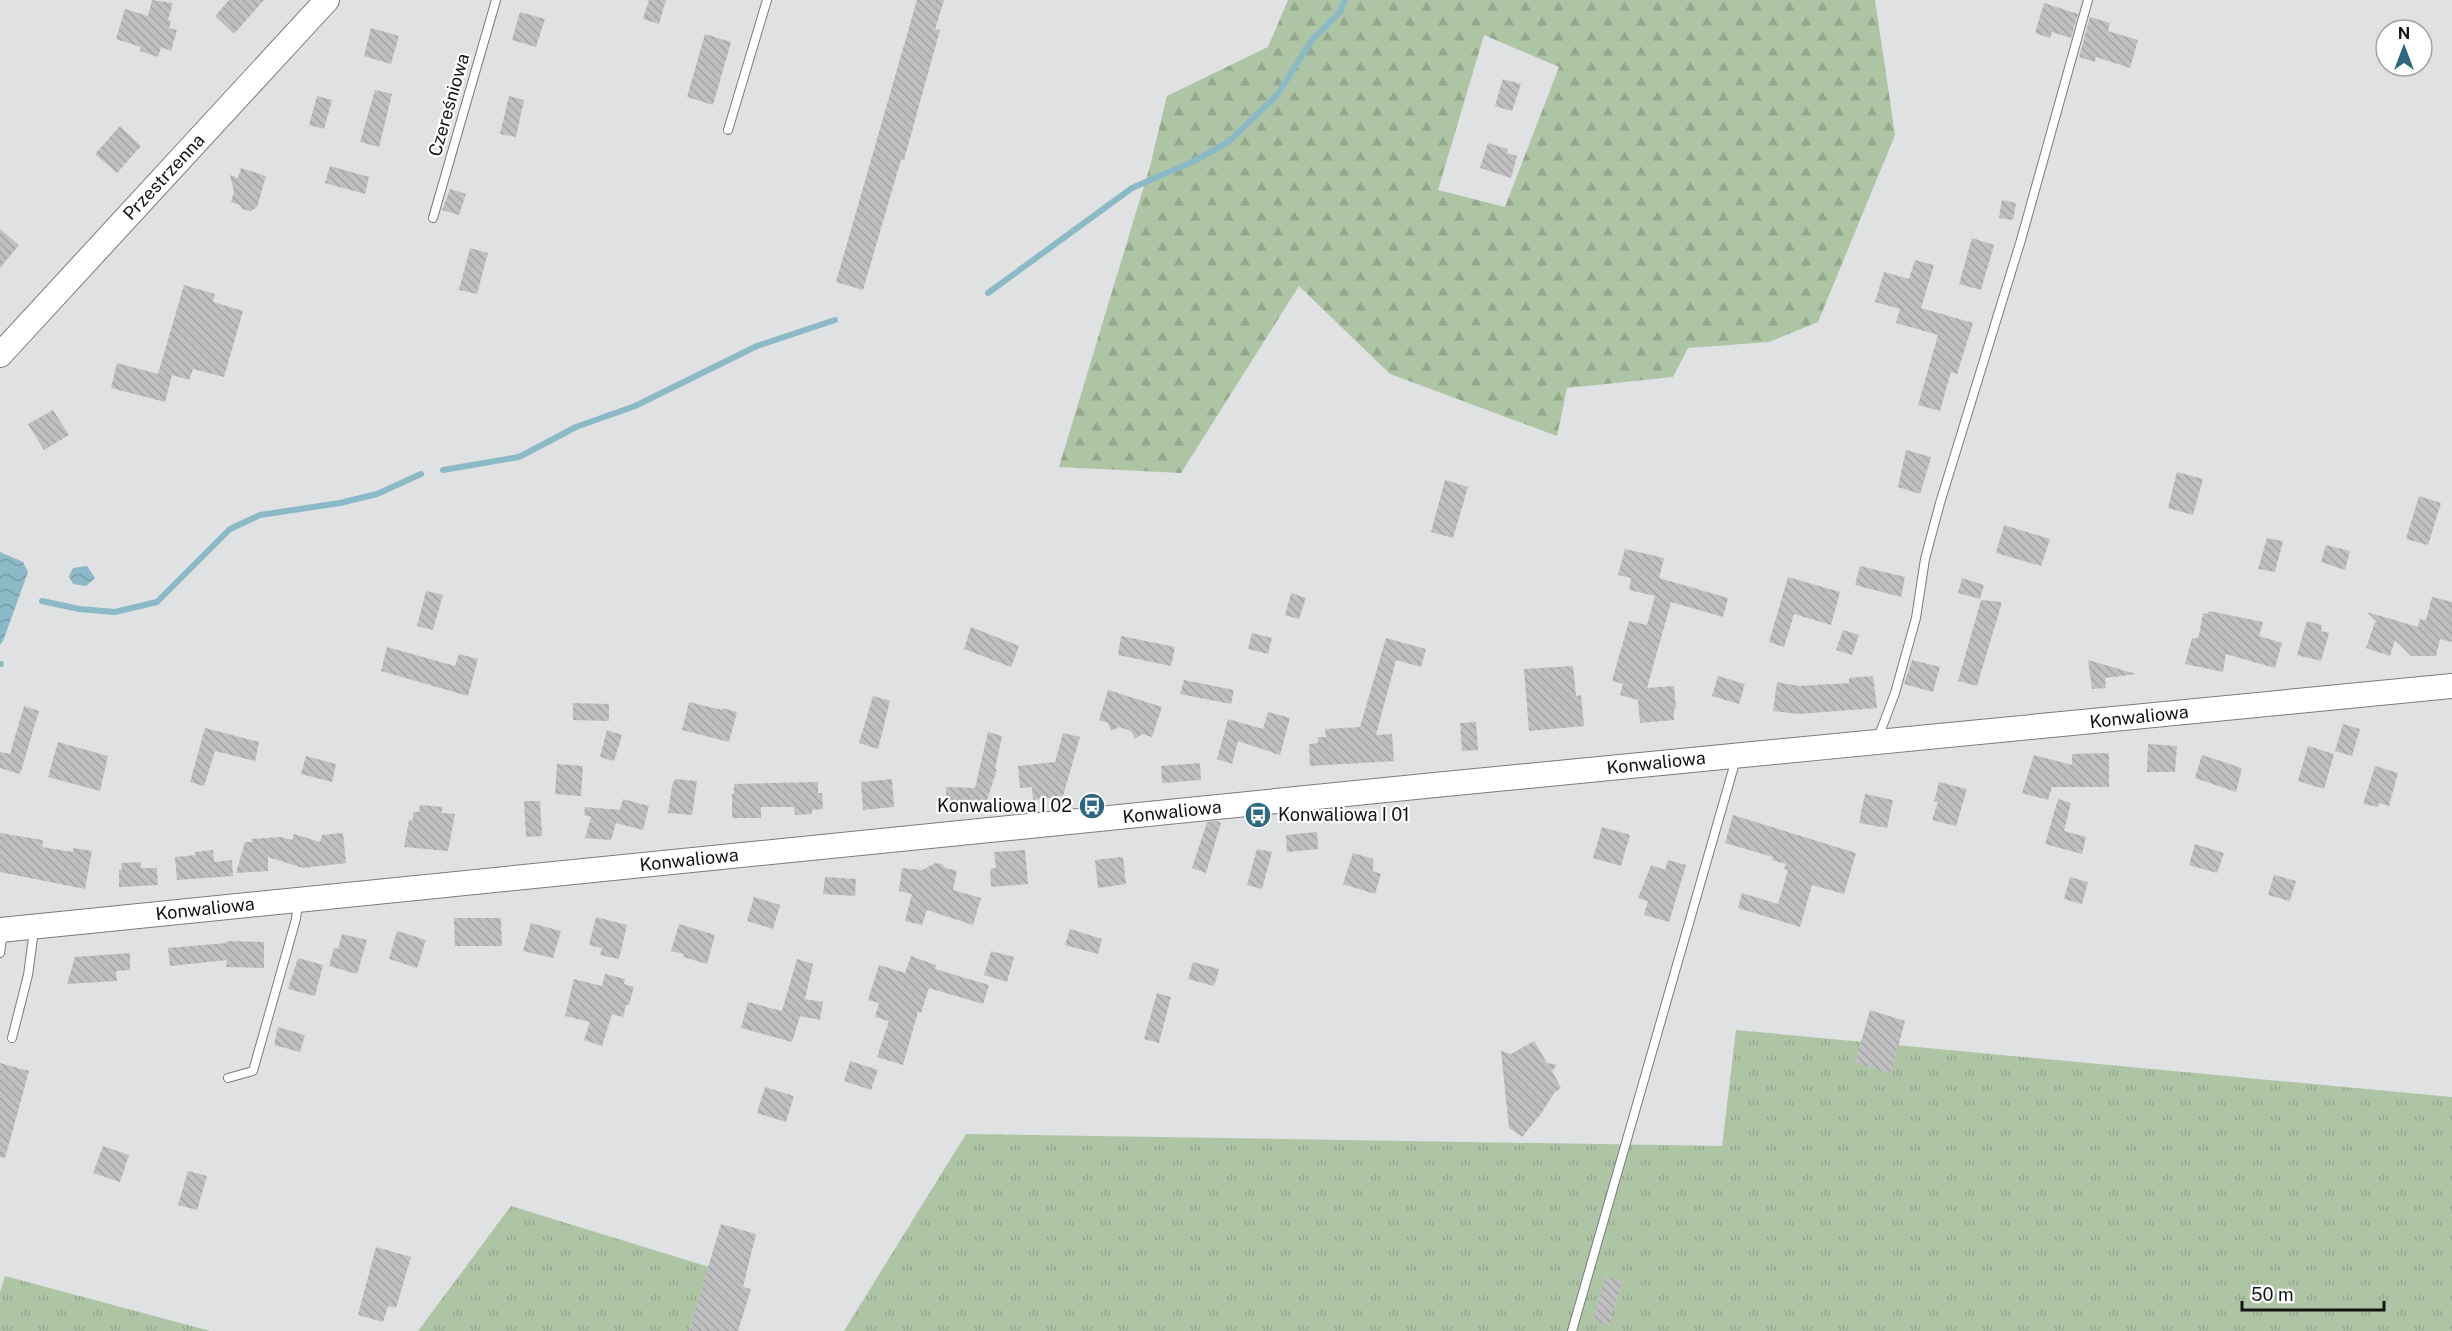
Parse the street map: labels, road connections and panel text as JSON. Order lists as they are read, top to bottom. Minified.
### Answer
{"streets":{"street":["Przestrzenna","Konwaliowa"],"lane":["Czereśniowa"]},"places":{"bus stop":["Konwaliowa I 02","Konwaliowa I 01"]},"scale_bar":"50 m","north":"top"}
